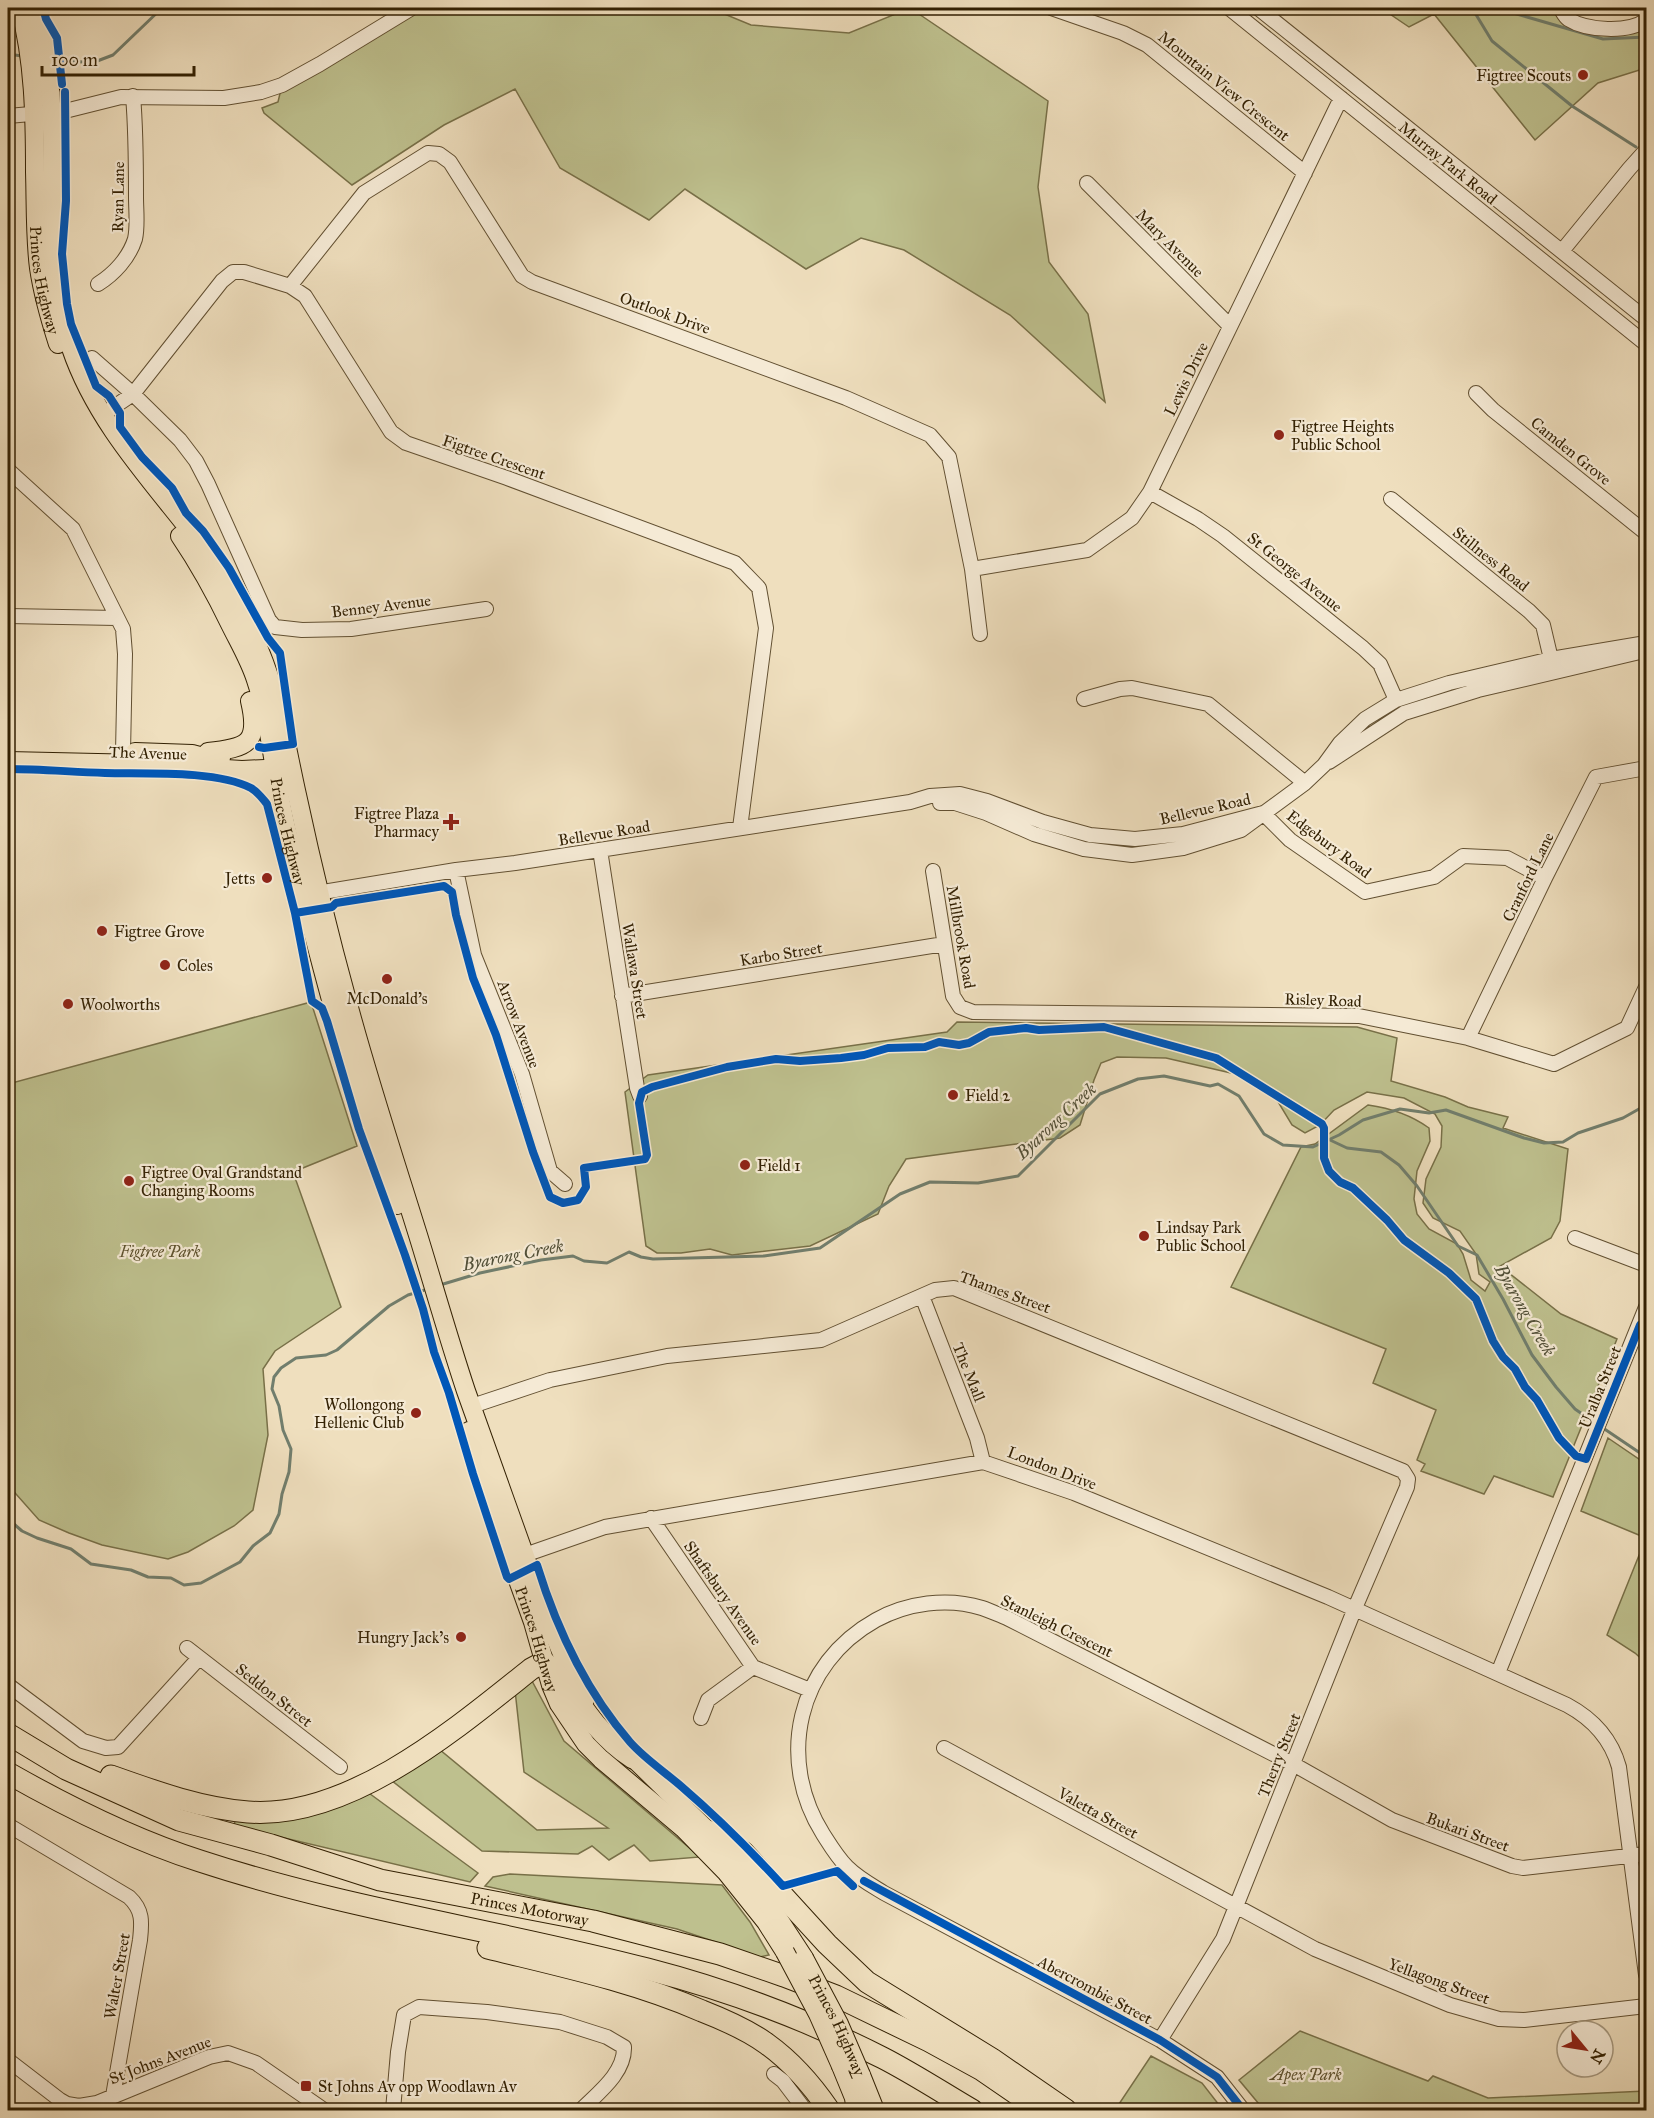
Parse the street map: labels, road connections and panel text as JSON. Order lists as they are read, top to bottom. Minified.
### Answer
{"streets":{"highway":["Princes Motorway"],"main road":["Princes Highway","The Avenue"],"street":["Mountain View Crescent","Murray Park Road","Ryan Lane","Mary Avenue","Outlook Drive","Lewis Drive","Camden Grove","Figtree Crescent","Stillness Road","St George Avenue","Benney Avenue","Bellevue Road","Edgebury Road","Cranford Lane","Millbrook Road","Karbo Street","Wallawa Street","Risley Road","Arrow Avenue","Thames Street","The Mall","Uralba Street","London Drive","Shaftsbury Avenue","Stanleigh Crescent","Seddon Street","Therry Street","Valetta Street","Bukari Street","Walter Street","Yellagong Street","Abercrombie Street","St Johns Avenue"]},"crossings":[["Mountain View Crescent","Lewis Drive"],["Murray Park Road","Lewis Drive"],["Mary Avenue","Lewis Drive"],["Princes Highway","Figtree Crescent"],["Princes Highway","The Avenue"],["Princes Highway","Bellevue Road"],["Princes Highway","Thames Street"],["Princes Highway","London Drive"],["Outlook Drive","Lewis Drive"],["Outlook Drive","Figtree Crescent"],["Lewis Drive","St George Avenue"],["Figtree Crescent","Benney Avenue"],["Figtree Crescent","Bellevue Road"],["Stillness Road","Bellevue Road"],["St George Avenue","Bellevue Road"],["Bellevue Road","Edgebury Road"],["Bellevue Road","Wallawa Street"],["Bellevue Road","Arrow Avenue"],["Edgebury Road","Cranford Lane"],["Cranford Lane","Risley Road"],["Millbrook Road","Karbo Street"],["Millbrook Road","Risley Road"],["Karbo Street","Wallawa Street"],["Thames Street","The Mall"],["Thames Street","Therry Street"],["The Mall","London Drive"],["Uralba Street","London Drive"],["London Drive","Shaftsbury Avenue"],["London Drive","Therry Street"],["London Drive","Bukari Street"],["Shaftsbury Avenue","Stanleigh Crescent"],["Stanleigh Crescent","Therry Street"],["Stanleigh Crescent","Bukari Street"],["Stanleigh Crescent","Abercrombie Street"],["Therry Street","Valetta Street"],["Therry Street","Bukari Street"],["Therry Street","Yellagong Street"],["Therry Street","Abercrombie Street"],["Valetta Street","Yellagong Street"],["Walter Street","St Johns Avenue"]],"water":["Byarong Creek"],"parks":["Figtree Park","Apex Park"],"places":{"other":["Figtree Scouts","Figtree Heights Public School","Jetts","Figtree Grove","Coles","McDonald's","Woolworths","Field 2","Field 1","Figtree Oval Grandstand Changing Rooms","Lindsay Park Public School","Wollongong Hellenic Club","Hungry Jack's"],"health":["Figtree Plaza Pharmacy"],"transit":["St Johns Av opp Woodlawn Av"]},"scale_bar":"100 m","north":"bottom right"}
